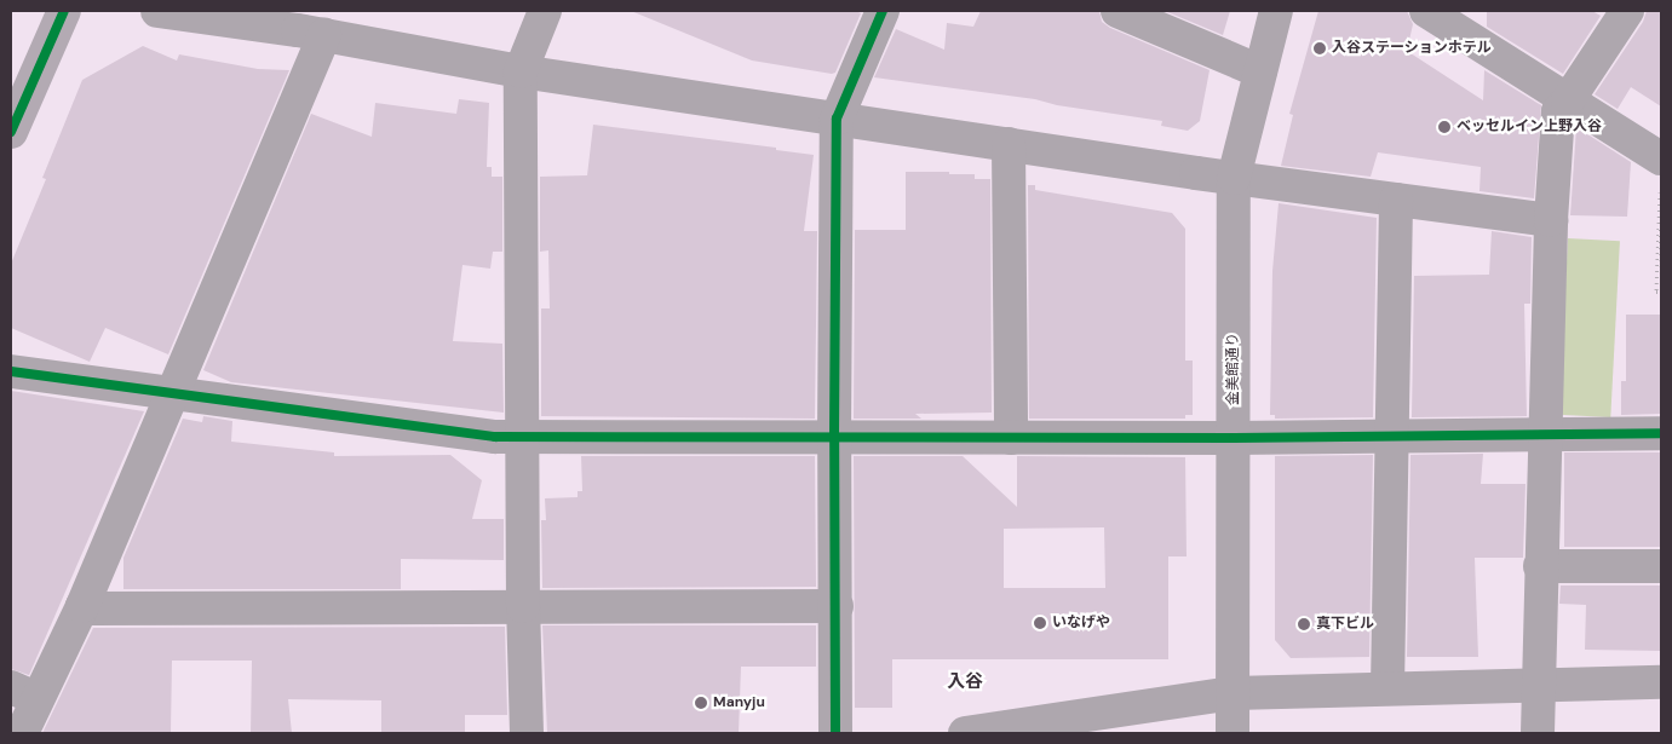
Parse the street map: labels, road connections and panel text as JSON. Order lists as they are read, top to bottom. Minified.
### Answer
{"streets":{"street":["金美館通り"]},"districts":["入谷"],"places":["入谷ステーションホテル","ベッセルイン上野入谷","いなげや","真下ビル","Manyju"]}
